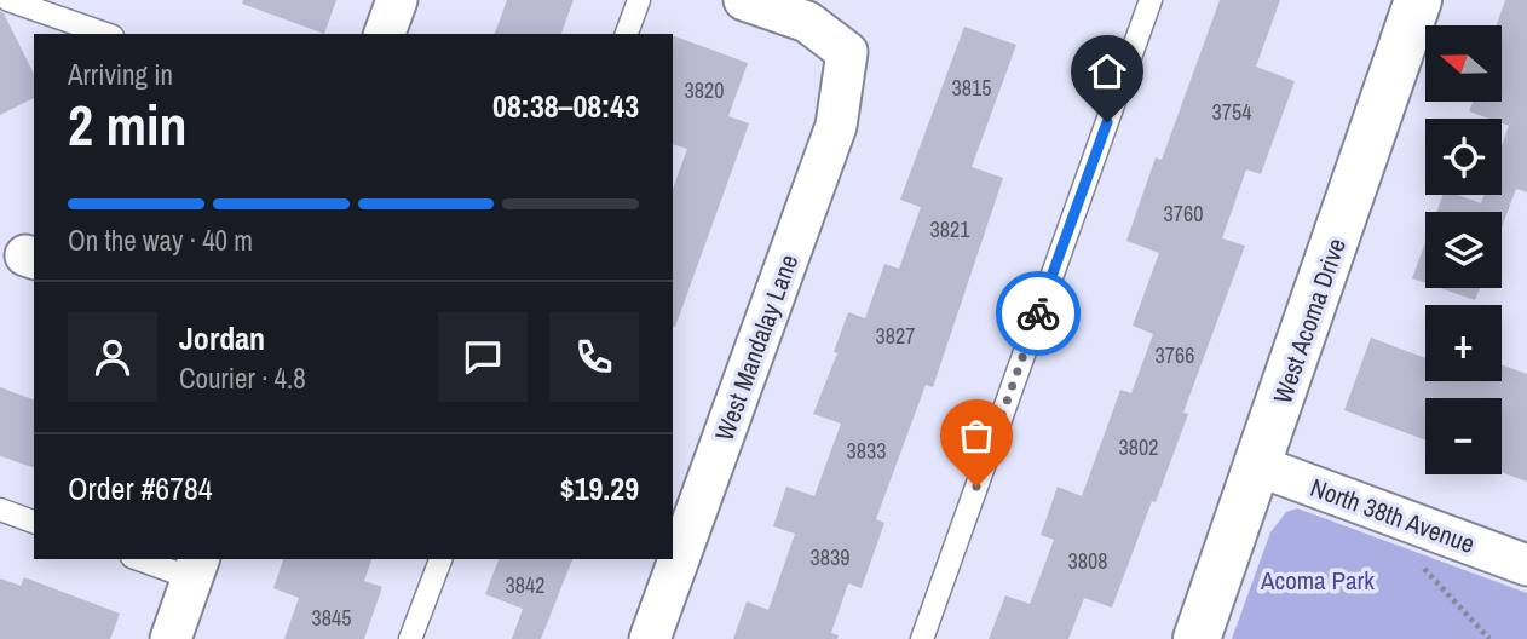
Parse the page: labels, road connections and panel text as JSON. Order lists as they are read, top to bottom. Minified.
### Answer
{"streets":{"street":["West Acoma Drive","West Mandalay Lane","North 38th Avenue"]},"crossings":[["West Acoma Drive","North 38th Avenue"]],"parks":["Acoma Park"],"house_numbers":["3815","3820","3754","3760","3821","3827","3766","3802","3833","3839","3808","3842","3845"],"north":"left","page":{"map_buttons":["+","−"],"heading":["2 min","Arriving in","08:38–08:43"],"panel":["Jordan","Courier · 4.8","Order #6784","$19.29"],"bar":"On the way · 40 m"}}
